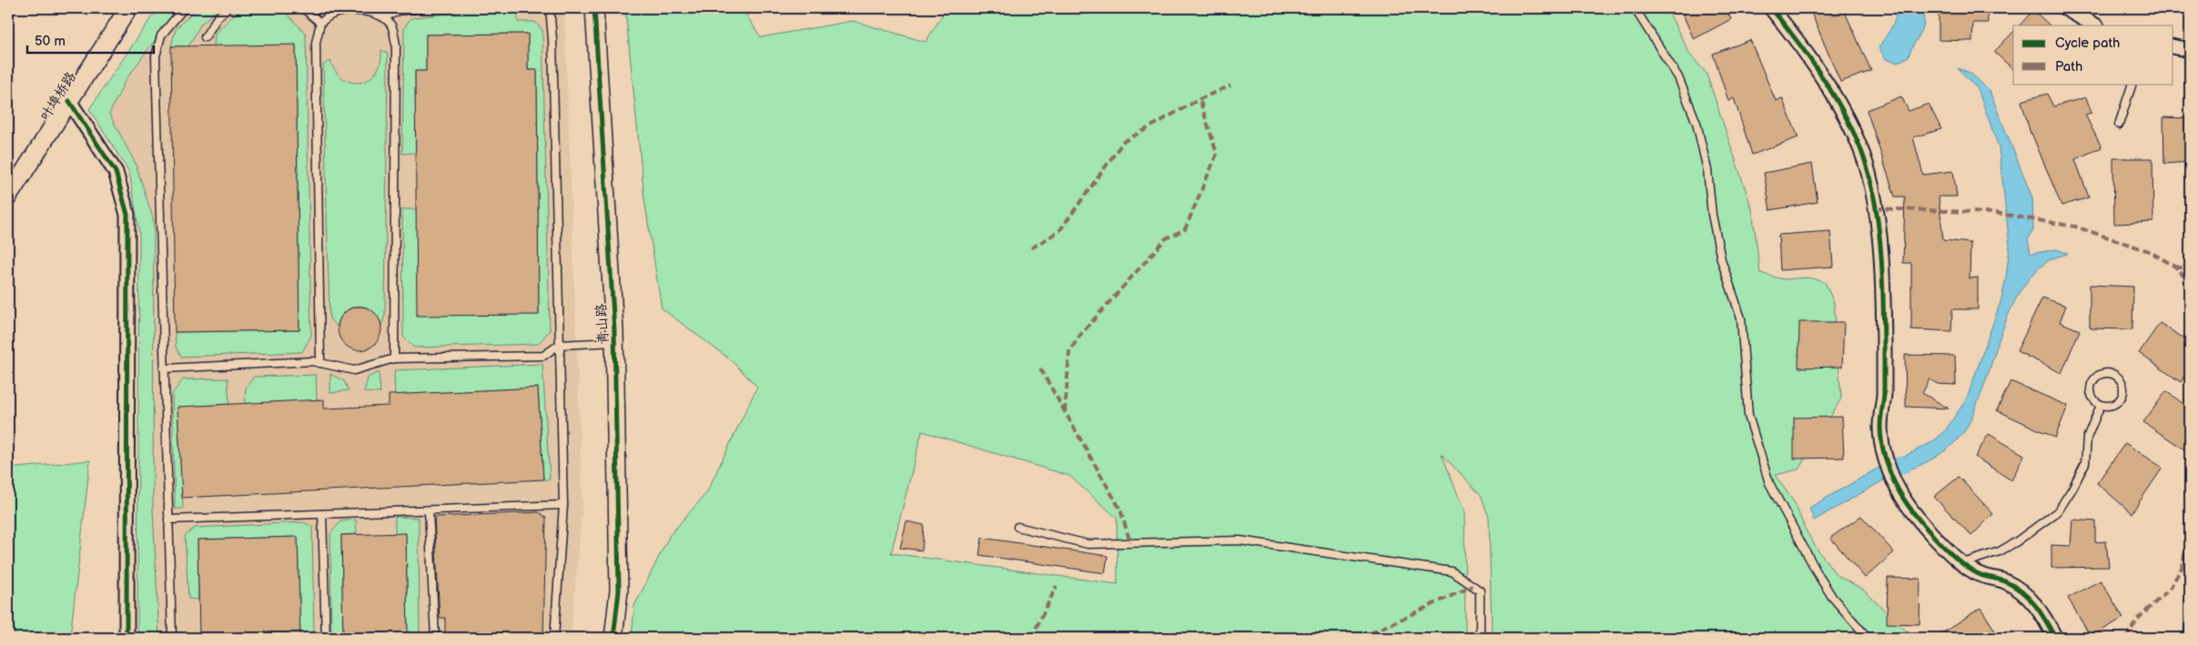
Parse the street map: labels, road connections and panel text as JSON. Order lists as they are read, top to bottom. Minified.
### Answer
{"streets":{"street":["叶埠桥路","青山路"]},"legend":["Cycle path","Path"],"scale_bar":"50 m"}
